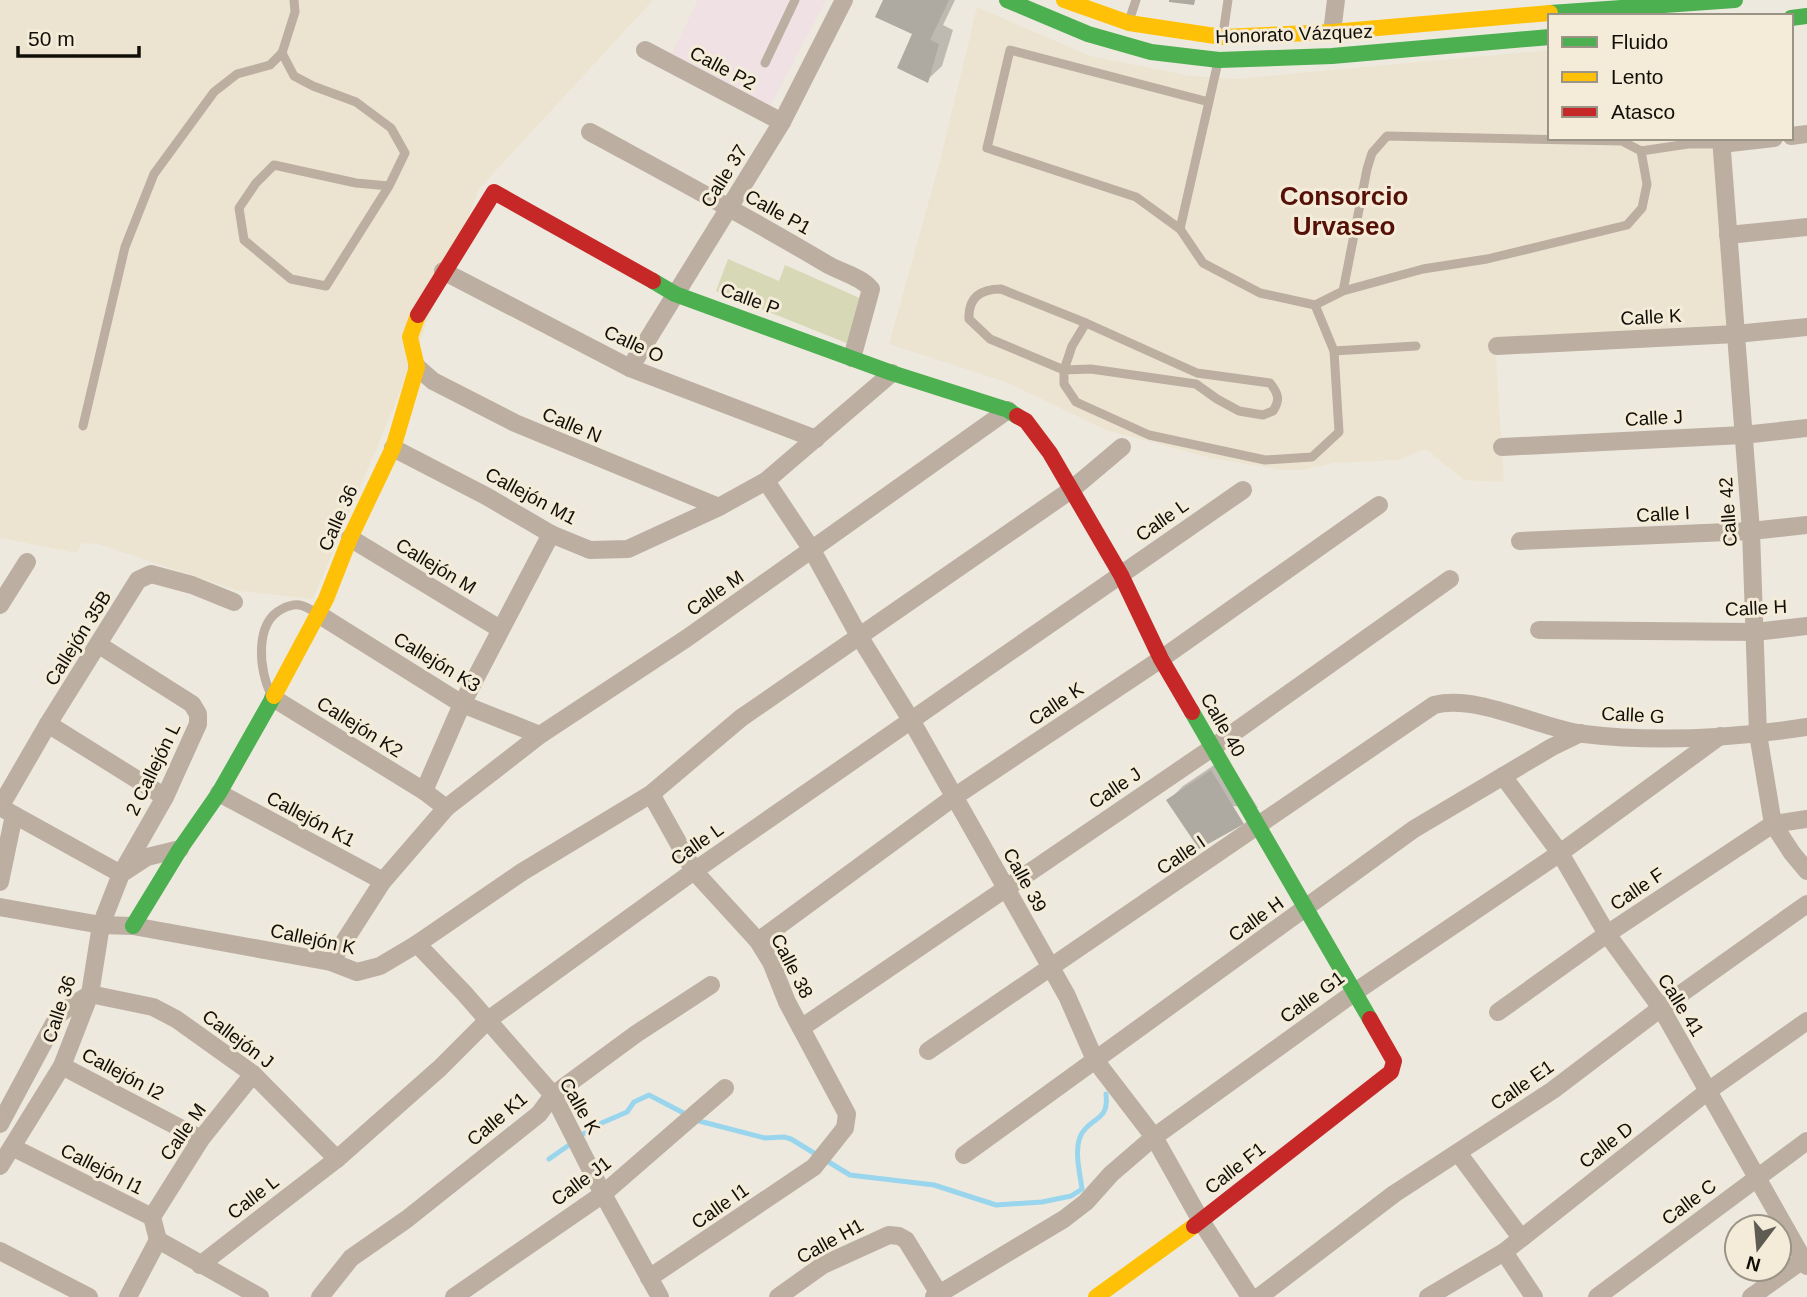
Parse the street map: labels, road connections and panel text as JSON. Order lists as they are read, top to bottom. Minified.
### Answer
{"streets":{"street":["Honorato Vázquez","Calle P2","Calle 37","Calle P1","Calle P","Calle K","Calle O","Calle J","Calle N","Callejón M1","Calle 42","Calle I","Calle 36","Calle L","Callejón M","Calle M","Calle H","Callejón 35B","Callejón K3","Calle G","Calle 40","Callejón K2","2 Callejón L","Callejón K1","Calle 39","Calle F","Callejón K","Calle 38","Calle G1","Calle 41","Callejón J","Callejón I2","Calle E1","Calle K1","Calle D","Calle F1","Callejón I1","Calle J1","Calle C","Calle I1","Calle H1"]},"crossings":[["Calle P2","Calle 37"],["Calle 37","Calle P1"],["Calle 37","Calle P"],["Calle 37","Calle O"],["Calle P1","Calle P"],["Calle P","Callejón M1"],["Calle P","Calle 36"],["Calle P","Calle M"],["Calle P","Calle 40"],["Calle K","Calle 42"],["Calle K","Calle L"],["Calle K","Calle 40"],["Calle K","Calle 39"],["Calle K","Calle 38"],["Calle K","Calle K1"],["Calle K","Calle J1"],["Calle K","Calle I1"],["Calle O","Callejón M1"],["Calle O","Calle 36"],["Calle J","Calle 42"],["Calle J","Calle 40"],["Calle J","Calle 39"],["Calle J","Calle 38"],["Calle N","Callejón M1"],["Calle N","Calle 36"],["Callejón M1","Calle 36"],["Callejón M1","Calle 39"],["Calle 42","Calle I"],["Calle 42","Calle H"],["Calle 42","Calle G"],["Calle 42","Calle F"],["Calle I","Calle G"],["Calle I","Calle 40"],["Calle I","Calle 39"],["Calle 36","Callejón M"],["Calle 36","Callejón K3"],["Calle 36","Callejón K2"],["Calle 36","2 Callejón L"],["Calle 36","Callejón K1"],["Calle 36","Callejón K"],["Calle 36","Callejón J"],["Calle 36","Callejón I2"],["Calle 36","Callejón I1"],["Calle L","Calle 40"],["Calle L","Calle 39"],["Calle L","Calle 38"],["Calle L","Callejón J"],["Calle M","Callejón K3"],["Calle M","Calle 40"],["Calle M","Callejón K1"],["Calle M","Calle 39"],["Calle M","Callejón K"],["Calle M","Callejón J"],["Calle M","Callejón I2"],["Calle M","Callejón I1"],["Calle H","Calle G"],["Calle H","Calle 40"],["Calle H","Calle 39"],["Calle H","Calle 41"],["Callejón 35B","2 Callejón L"],["Calle G","Calle G1"],["Calle 40","Callejón K"],["Calle 40","Calle G1"],["Calle 40","Calle F1"],["Calle 39","Callejón K"],["Calle 39","Calle G1"],["Calle 39","Calle F1"],["Calle F","Calle 41"],["Callejón K","Calle 38"],["Calle 38","Calle I1"],["Calle G1","Calle 41"],["Calle G1","Calle H1"],["Calle 41","Calle E1"],["Calle 41","Calle D"],["Calle 41","Calle C"]],"districts":["Consorcio Urvaseo"],"legend":["Fluido","Lento","Atasco"],"scale_bar":"50 m","north":"bottom"}
